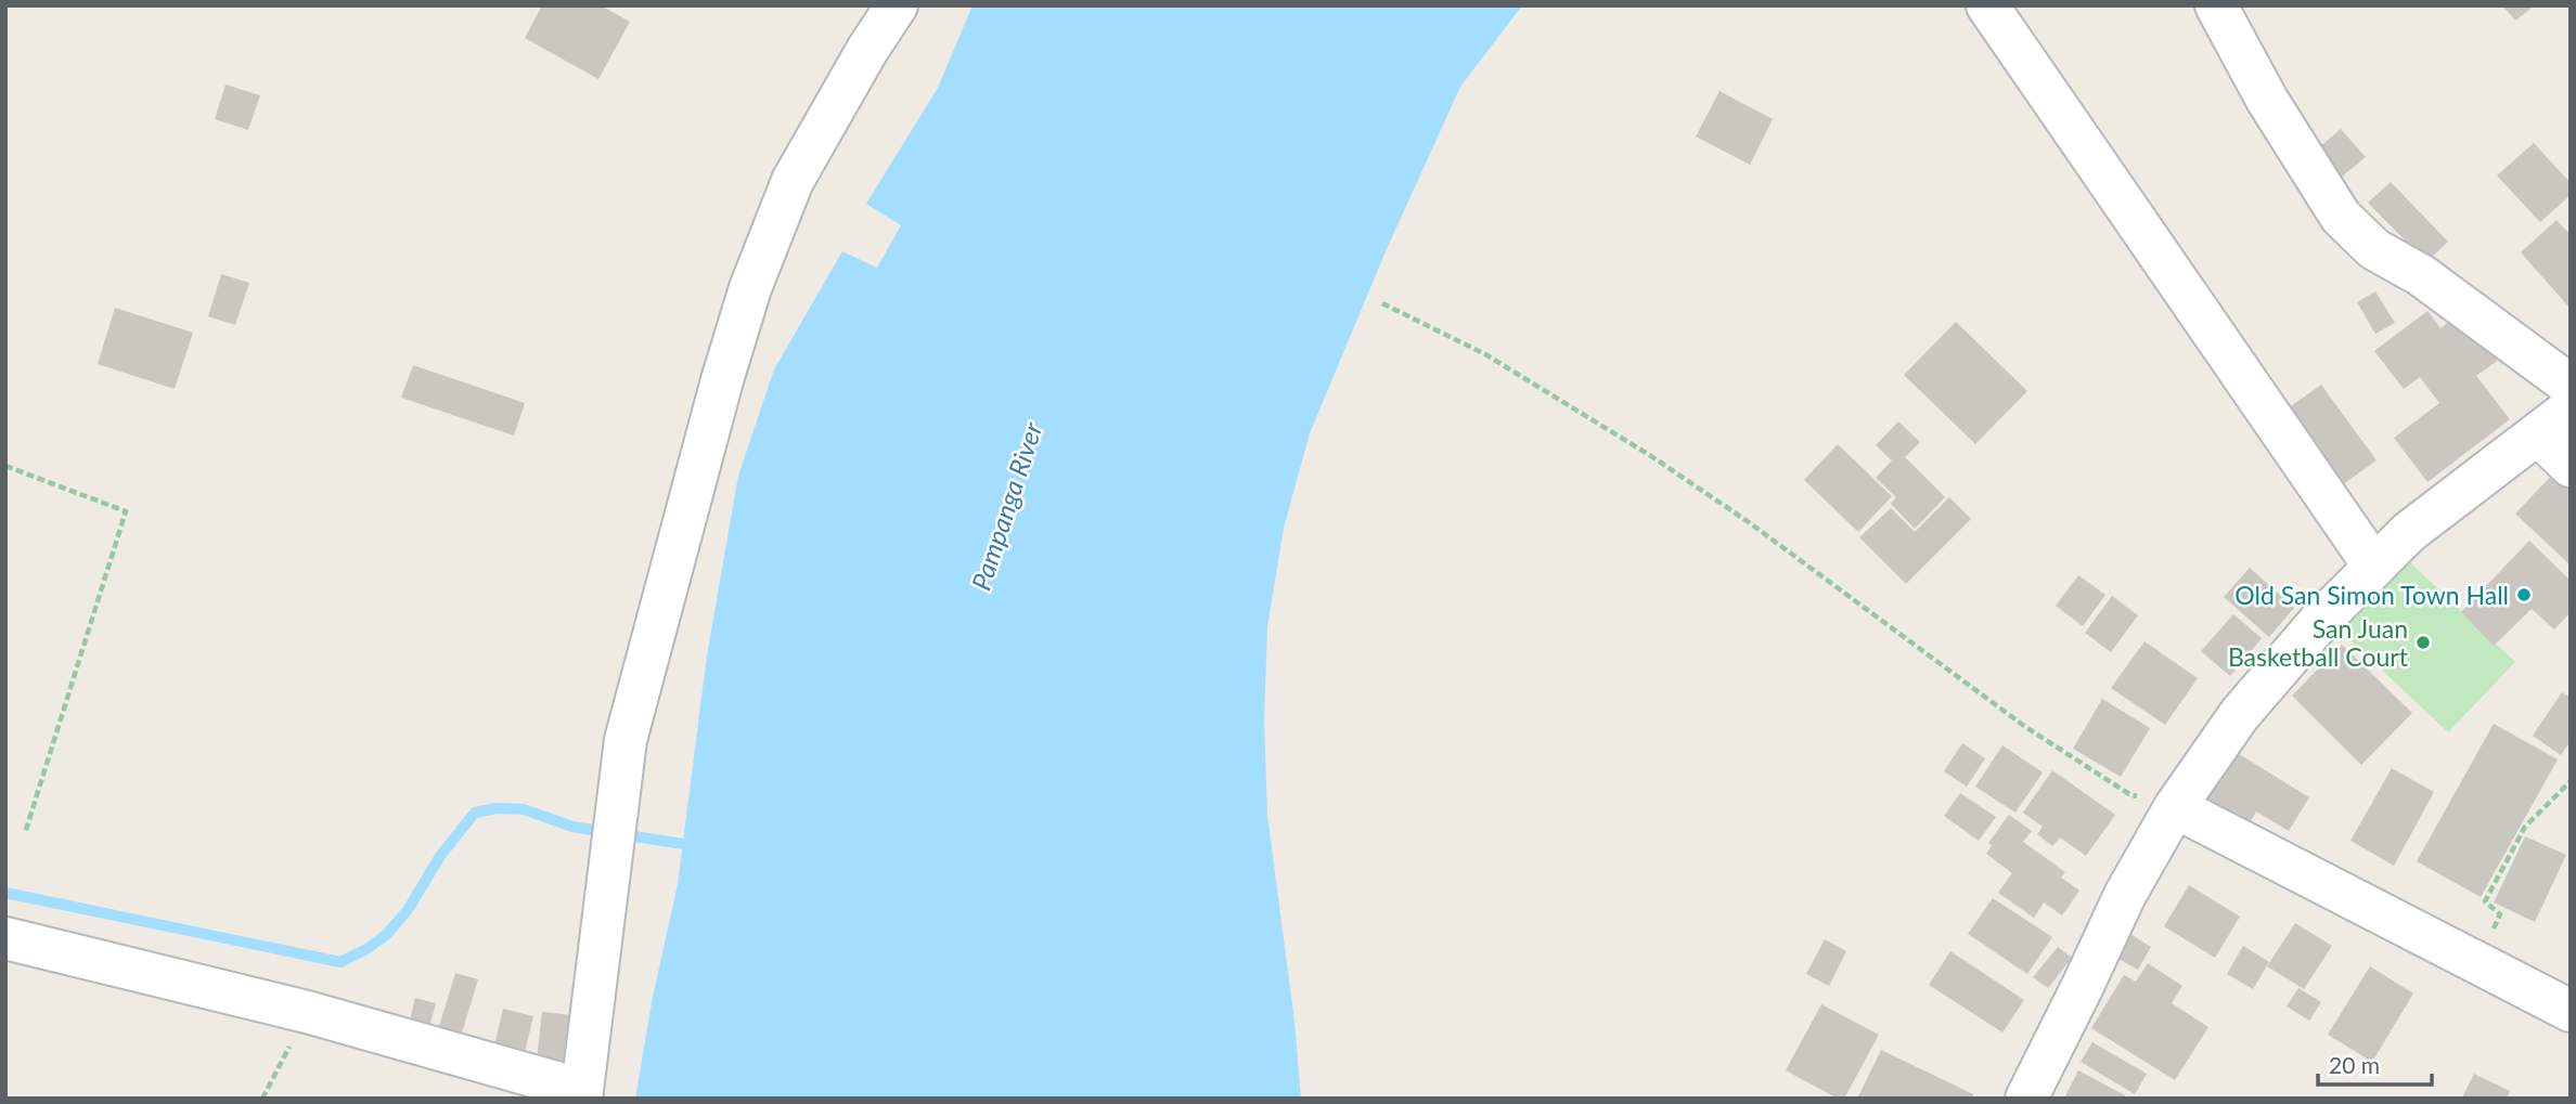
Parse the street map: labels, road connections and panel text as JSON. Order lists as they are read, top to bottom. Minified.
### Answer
{"water":["Pampanga River"],"places":["Old San Simon Town Hall","San Juan Basketball Court"],"scale_bar":"20 m"}
